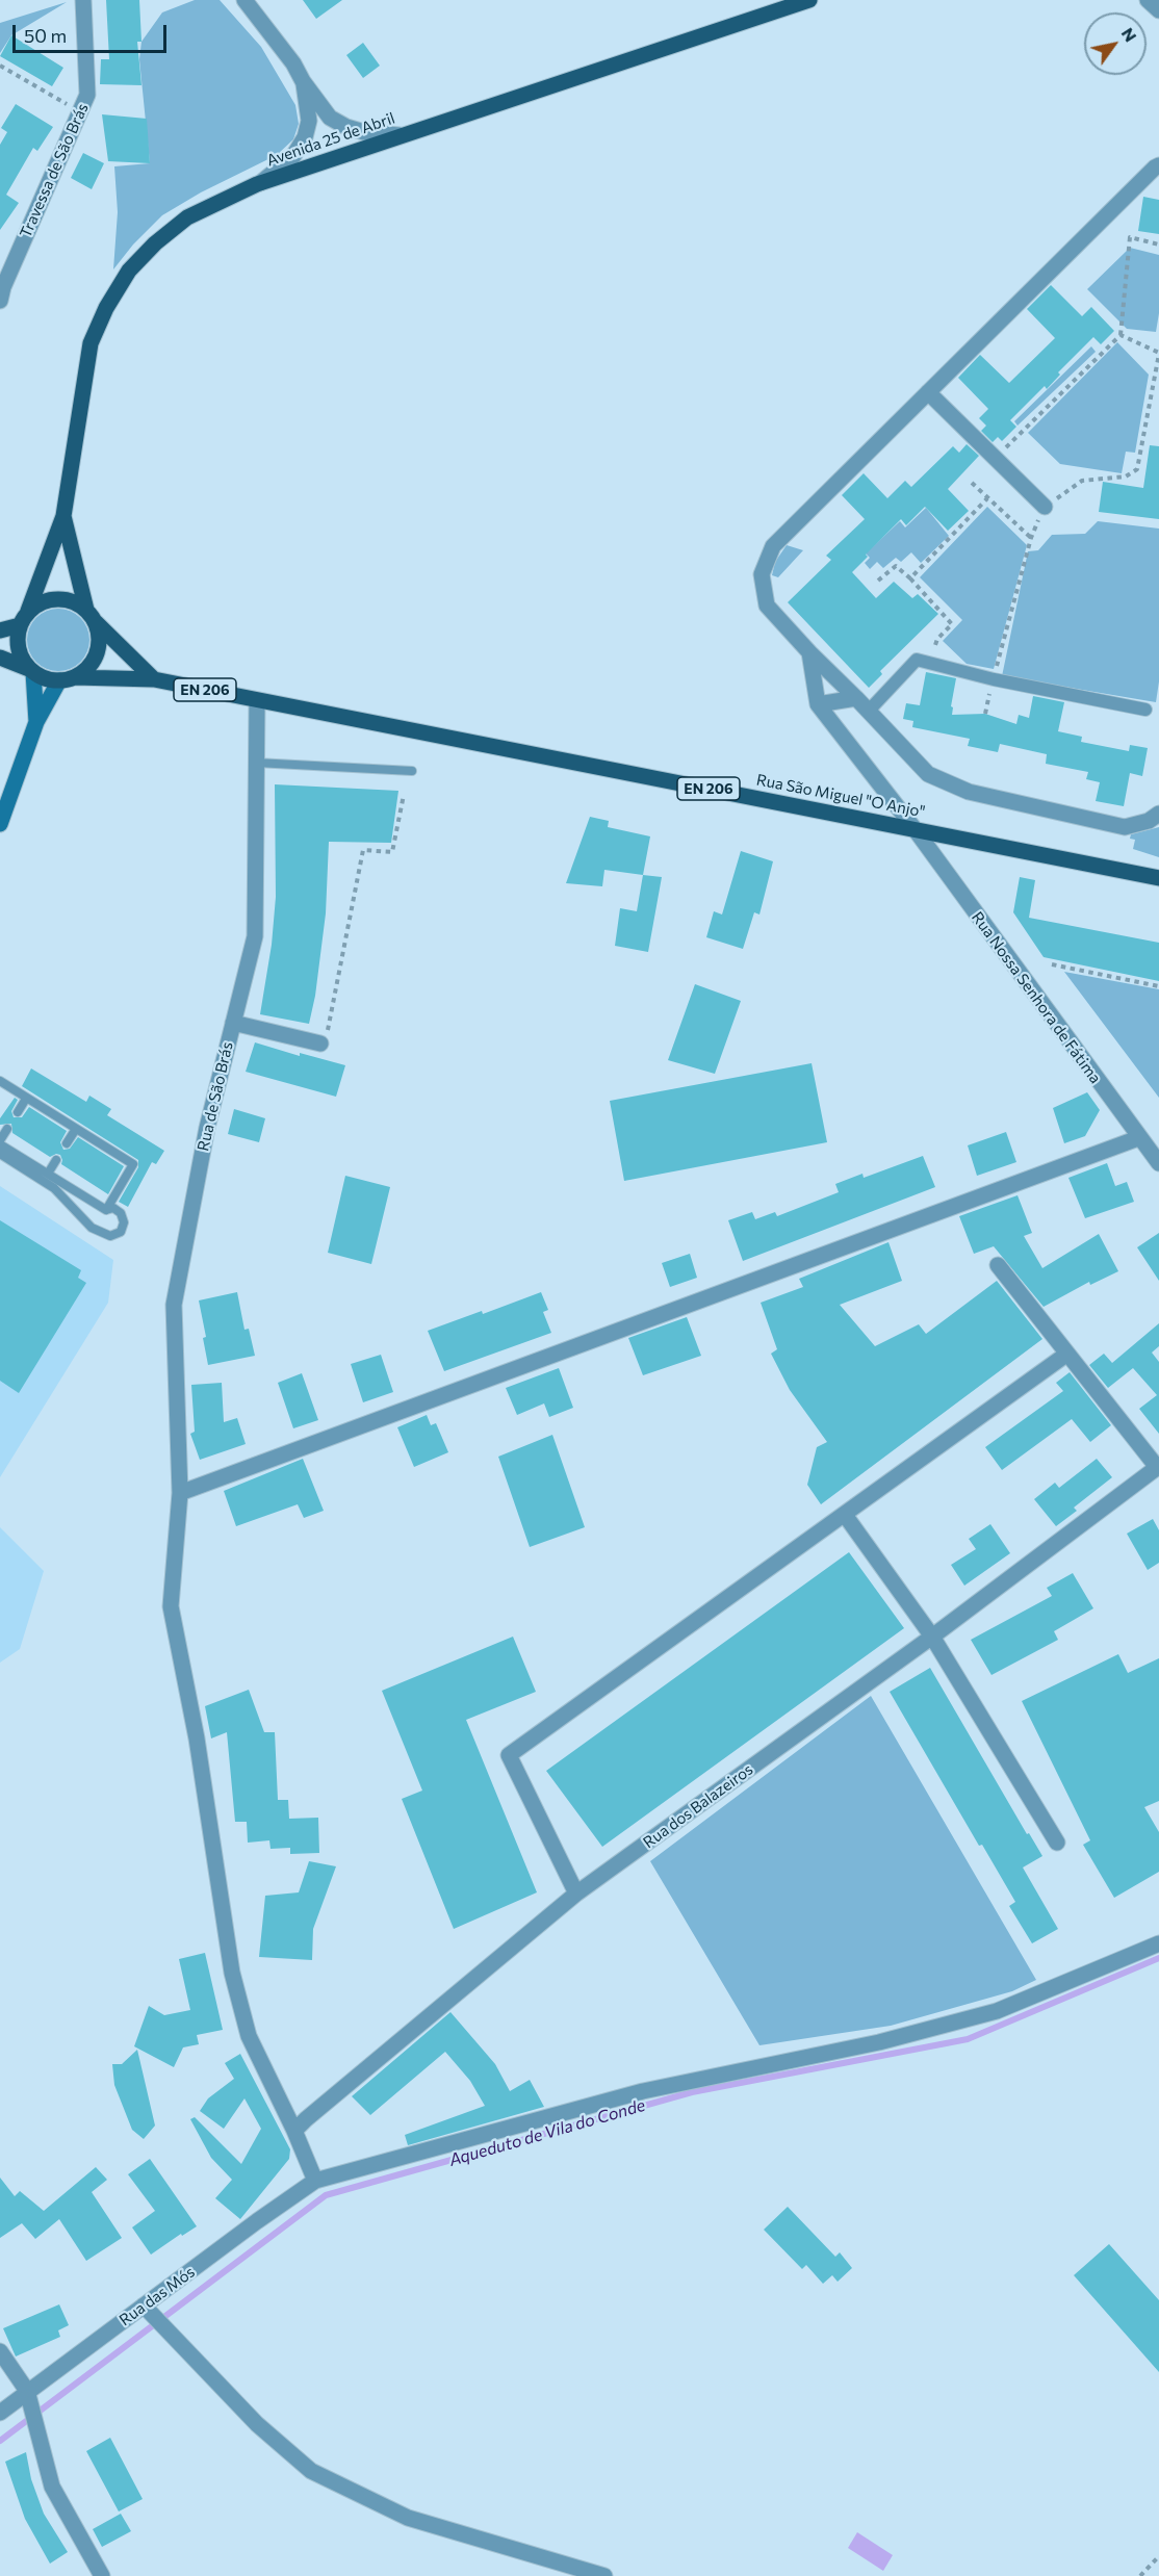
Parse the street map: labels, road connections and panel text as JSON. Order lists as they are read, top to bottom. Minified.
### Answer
{"streets":{"main road":["Avenida 25 de Abril","EN 206","Rua São Miguel \"O Anjo\""],"street":["Travessa de São Brás","Rua Nossa Senhora de Fátima","Rua de São Brás","Rua dos Balazeiros","Rua das Mós"]},"crossings":[["Avenida 25 de Abril","EN 206"],["EN 206","Rua São Miguel \"O Anjo\""],["EN 206","Rua de São Brás"],["Rua São Miguel \"O Anjo\"","Rua Nossa Senhora de Fátima"],["Rua São Miguel \"O Anjo\"","Rua de São Brás"],["Rua de São Brás","Rua dos Balazeiros"]],"water":["Aqueduto de Vila do Conde"],"scale_bar":"50 m","north":"top right"}
